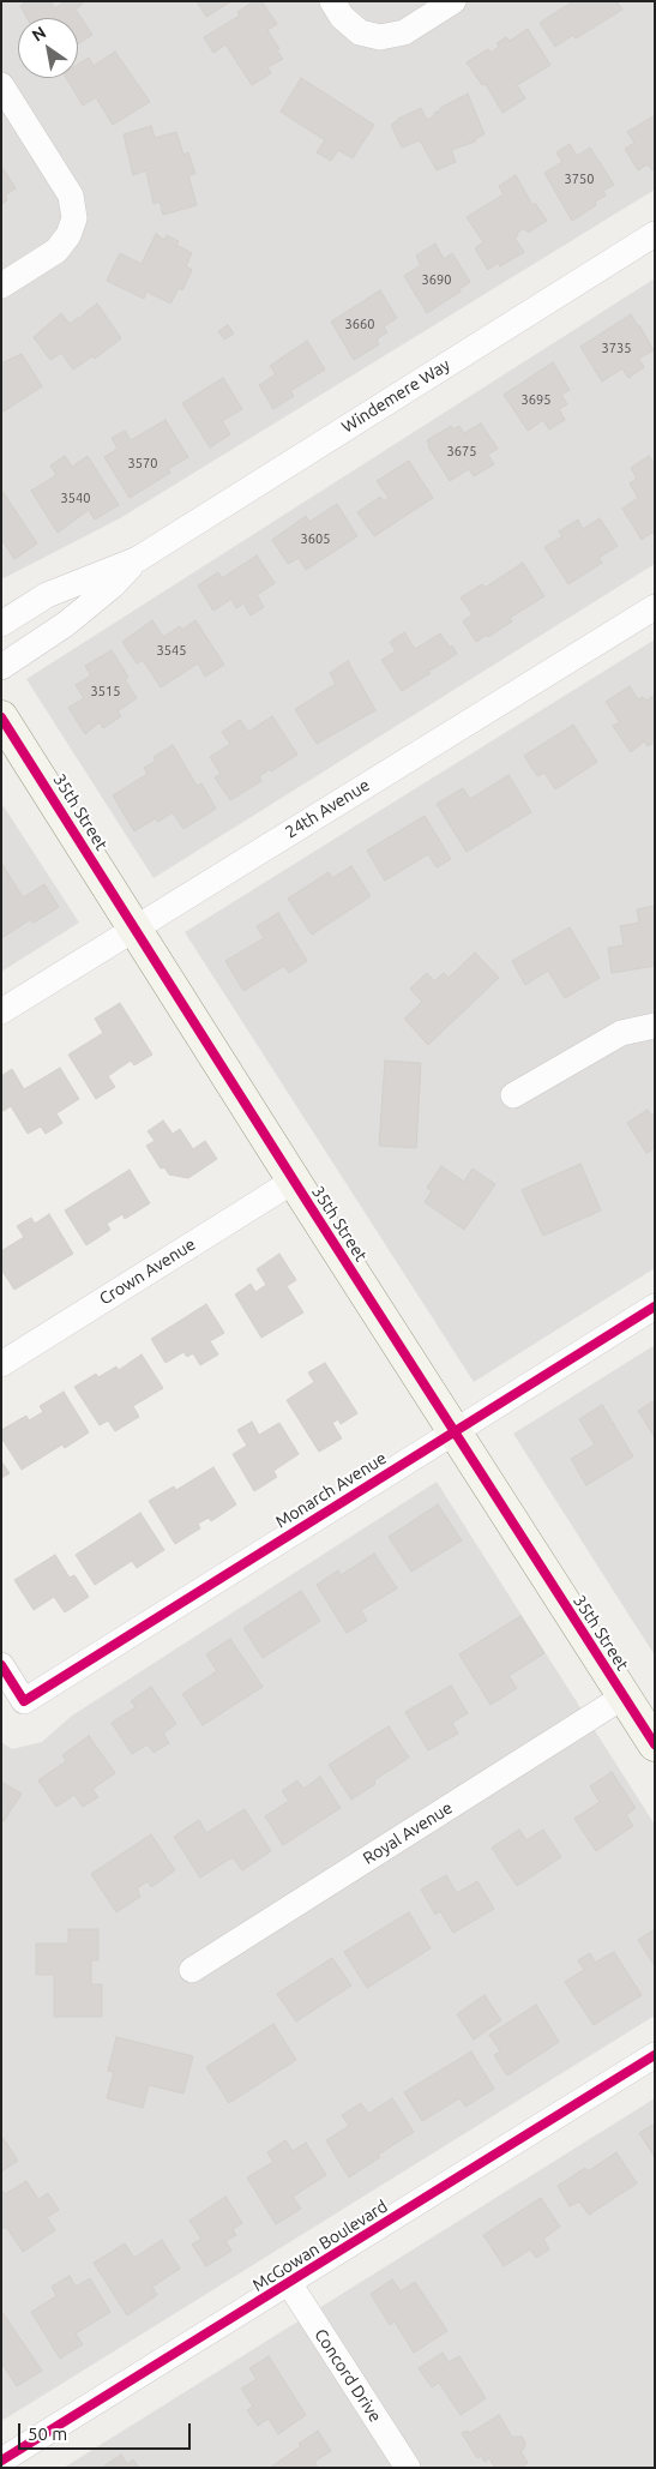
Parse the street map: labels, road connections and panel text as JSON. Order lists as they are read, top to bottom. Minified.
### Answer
{"streets":{"street":["Windemere Way","24th Avenue","35th Street","Crown Avenue","Monarch Avenue","Royal Avenue","McGowan Boulevard","Concord Drive"]},"crossings":[["24th Avenue","35th Street"],["35th Street","Crown Avenue"],["35th Street","Monarch Avenue"],["35th Street","Royal Avenue"],["McGowan Boulevard","Concord Drive"]],"house_numbers":["3750","3690","3660","3735","3695","3675","3570","3540","3605","3545","3515"],"scale_bar":"50 m","north":"top left"}
